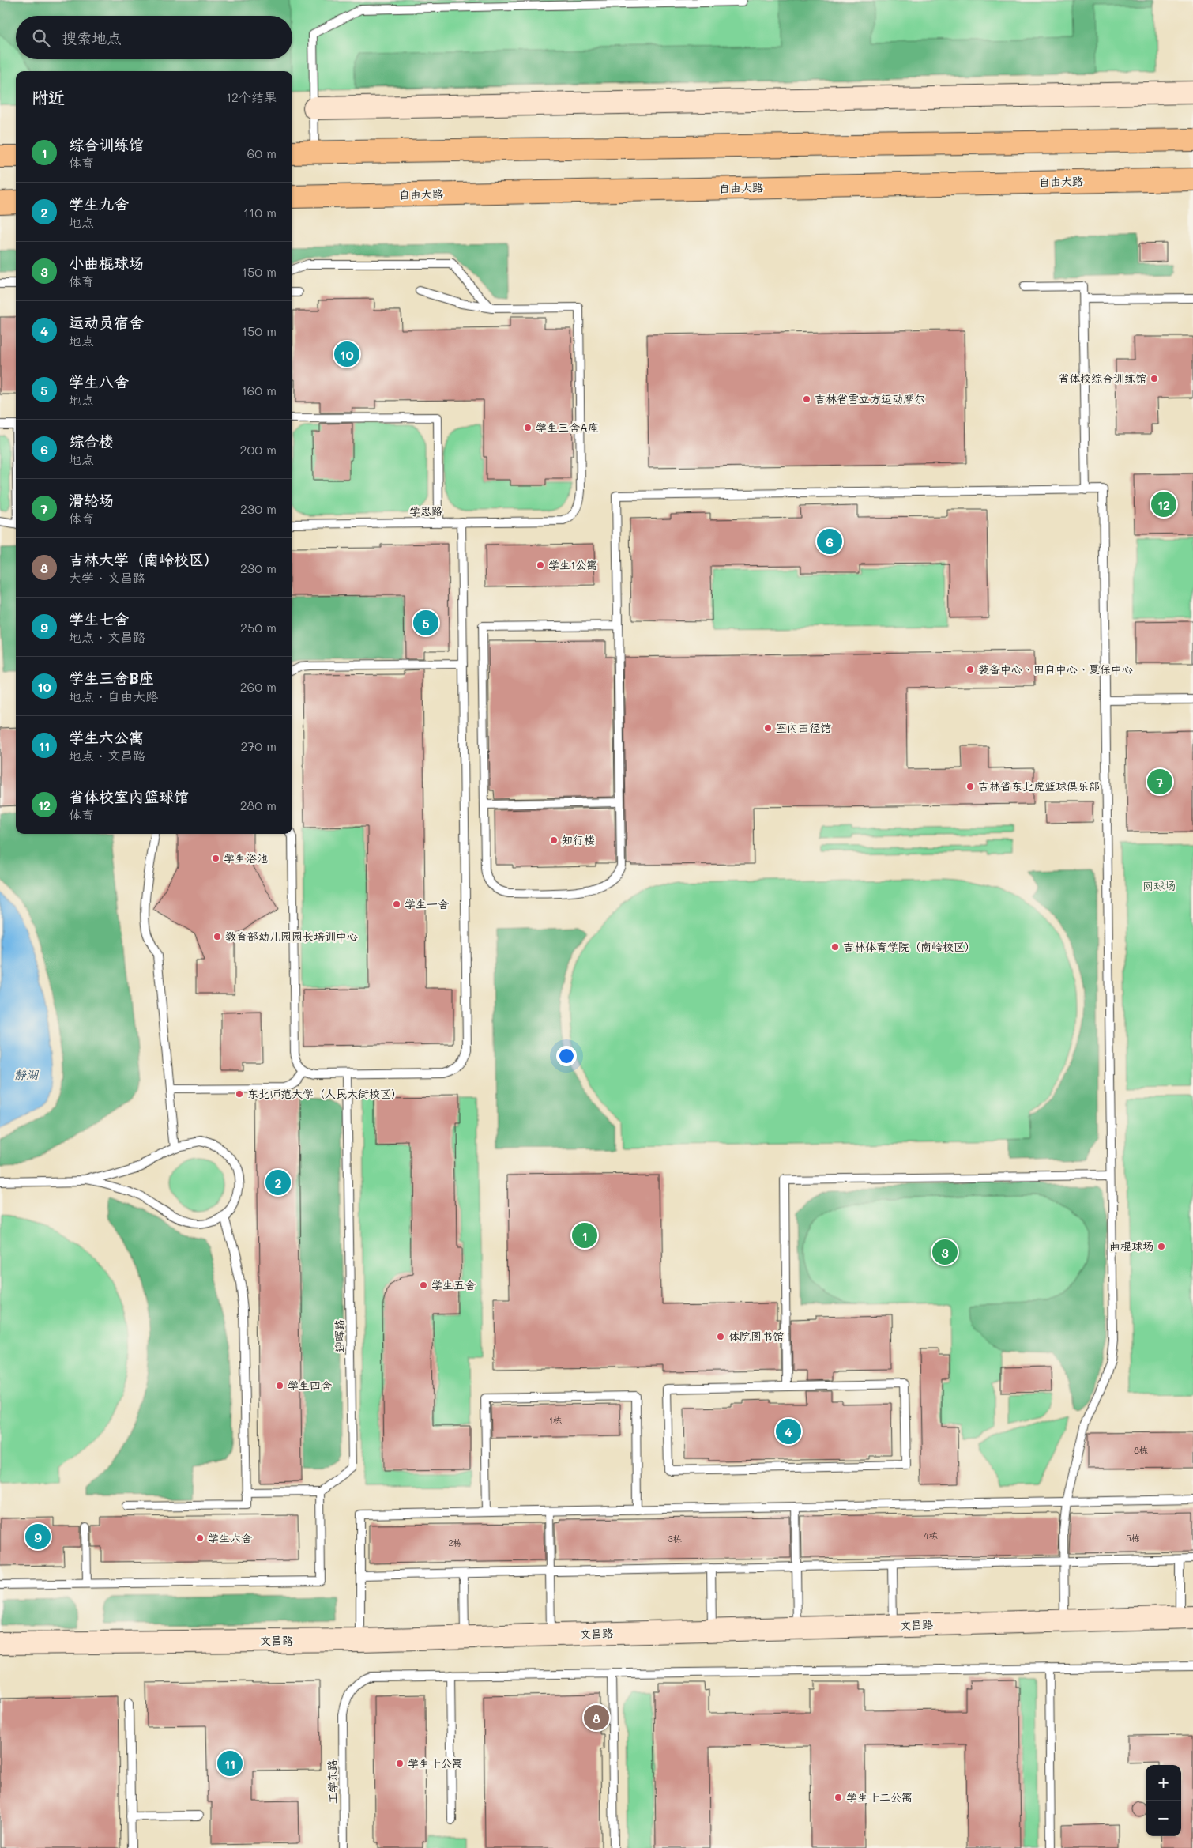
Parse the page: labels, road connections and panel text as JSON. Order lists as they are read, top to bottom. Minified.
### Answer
{"streets":{"main road":["自由大路"],"street":["文昌路"],"lane":["学思路","迎晖路","工学东路"]},"water":["静湖"],"parks":["网球场"],"places":["省体校综合训练馆","吉林省雪立方运动摩尔","学生三舍A座","学生1公寓","装备中心、田自中心、夏保中心","室内田径馆","吉林省东北虎篮球俱乐部","知行楼","学生浴池","学生一舍","教育部幼儿园园长培训中心","吉林体育学院（南岭校区）","东北师范大学（人民大街校区）","曲棍球场","学生五舍","体院图书馆","学生四舍","学生六舍","学生十公寓","学生十二公寓"],"house_numbers":["1栋","8栋","4栋","5栋","3栋","2栋"],"page":{"search":"搜索地点","heading":["附近","12个结果"],"list":[{"mark":"1","name":"综合训练馆","note":"体育","value":"60 m"},{"mark":"2","name":"学生九舍","note":"地点","value":"110 m"},{"mark":"3","name":"小曲棍球场","note":"体育","value":"150 m"},{"mark":"4","name":"运动员宿舍","note":"地点","value":"150 m"},{"mark":"5","name":"学生八舍","note":"地点","value":"160 m"},{"mark":"6","name":"综合楼","note":"地点","value":"200 m"},{"mark":"7","name":"滑轮场","note":"体育","value":"230 m"},{"mark":"8","name":"吉林大学（南岭校区）","note":"大学 · 文昌路","value":"230 m"},{"mark":"9","name":"学生七舍","note":"地点 · 文昌路","value":"250 m"},{"mark":"10","name":"学生三舍B座","note":"地点 · 自由大路","value":"260 m"},{"mark":"11","name":"学生六公寓","note":"地点 · 文昌路","value":"270 m"},{"mark":"12","name":"省体校室内篮球馆","note":"体育","value":"280 m"}],"pins":["10","12","6","5","7","2","1","3","4","9","8","11"],"map_buttons":["+","−"]}}
